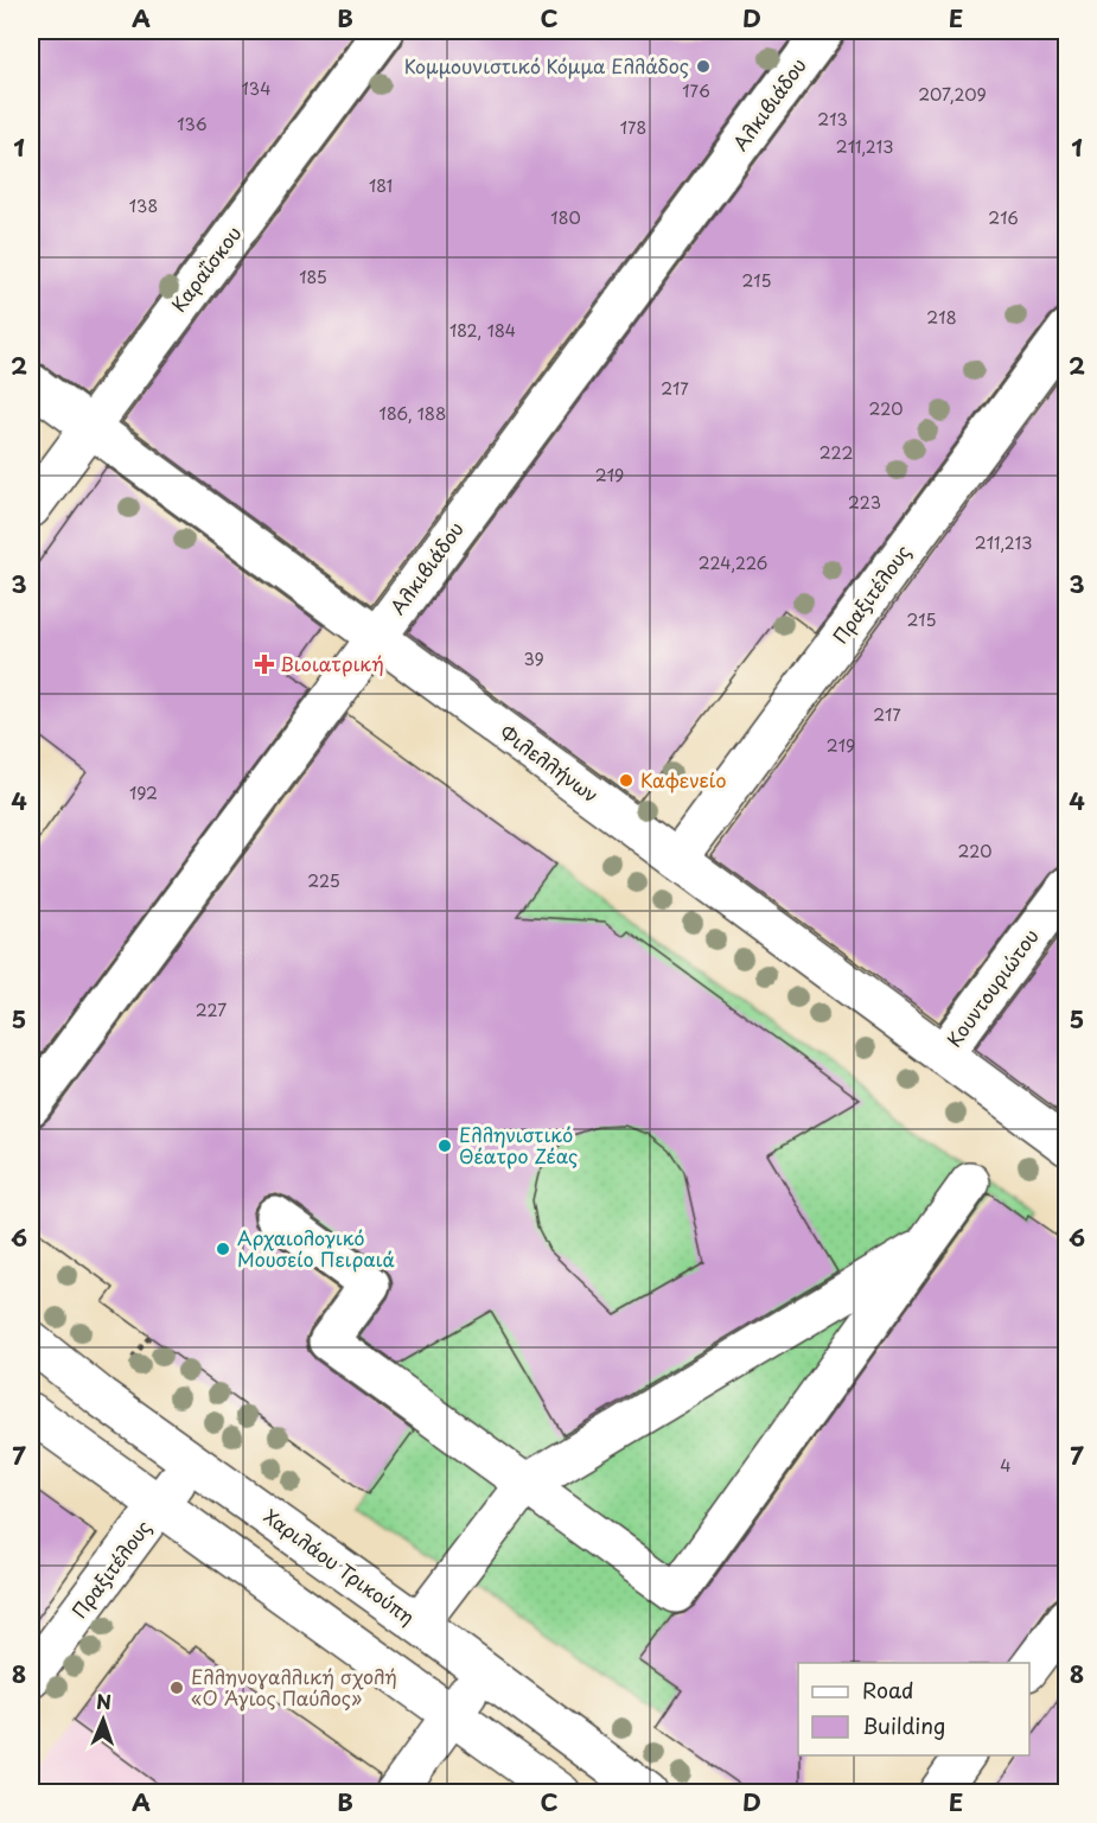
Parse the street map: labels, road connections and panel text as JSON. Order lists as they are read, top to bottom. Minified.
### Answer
{"streets":{"street":["Αλκιβιάδου","Καραΐσκου","Πραξιτέλους","Φιλελλήνων","Κουντουριώτου","Χαριλάου Τρικούπη"]},"crossings":[["Αλκιβιάδου","Φιλελλήνων"],["Καραΐσκου","Φιλελλήνων"],["Πραξιτέλους","Φιλελλήνων"],["Πραξιτέλους","Χαριλάου Τρικούπη"],["Φιλελλήνων","Κουντουριώτου"]],"places":{"other":["Κομμουνιστικό Κόμμα Ελλάδος","Καφενείο","Ελληνιστικό Θέατρο Ζέας","Αρχαιολογικό Μουσείο Πειραιά","Ελληνογαλλική σχολή «Ο Άγιος Παύλος»"],"health":["Βιοιατρική"]},"house_numbers":["134","176","207,209","213","136","178","211,213","181","138","180","216","185","215","218","182, 184","217","220","186, 188","222","219","223","211,213","224,226","215","39","217","219","192","220","225","227","4"],"legend":["Road","Building"],"north":"top","grid":{"columns":["A","B","C","D","E"],"rows":["1","2","3","4","5","6","7","8"]}}
